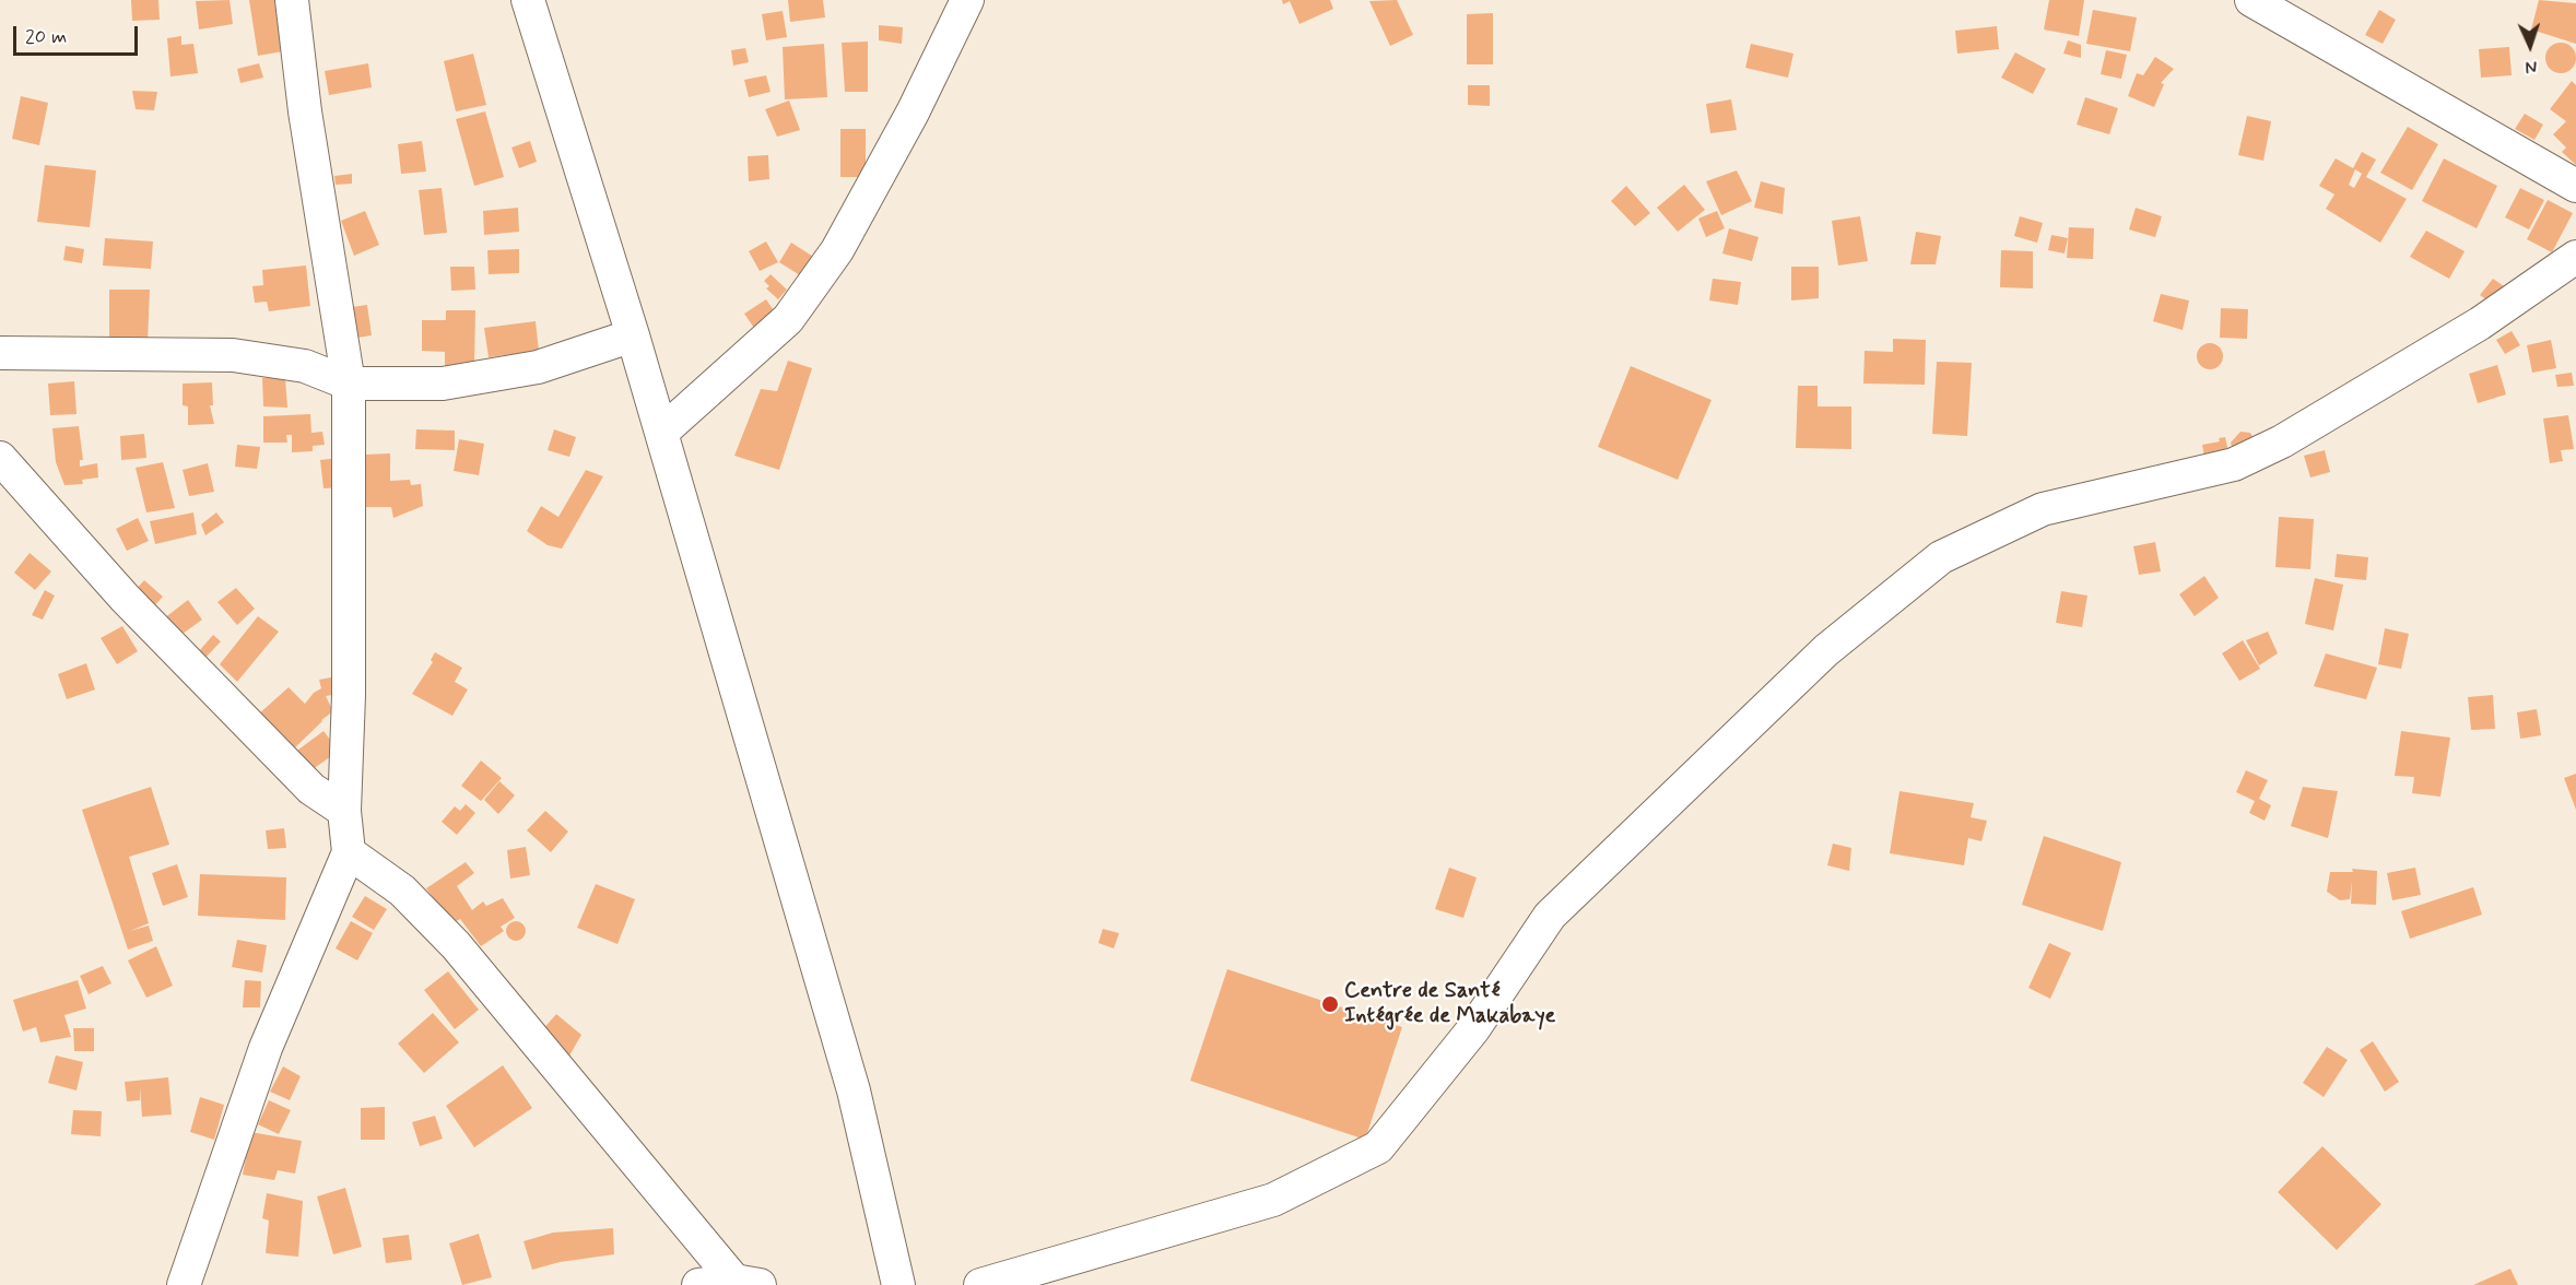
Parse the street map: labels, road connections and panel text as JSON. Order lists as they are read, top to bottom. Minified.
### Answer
{"places":["Centre de Santé Intégrée de Makabaye"],"scale_bar":"20 m","north":"bottom"}
